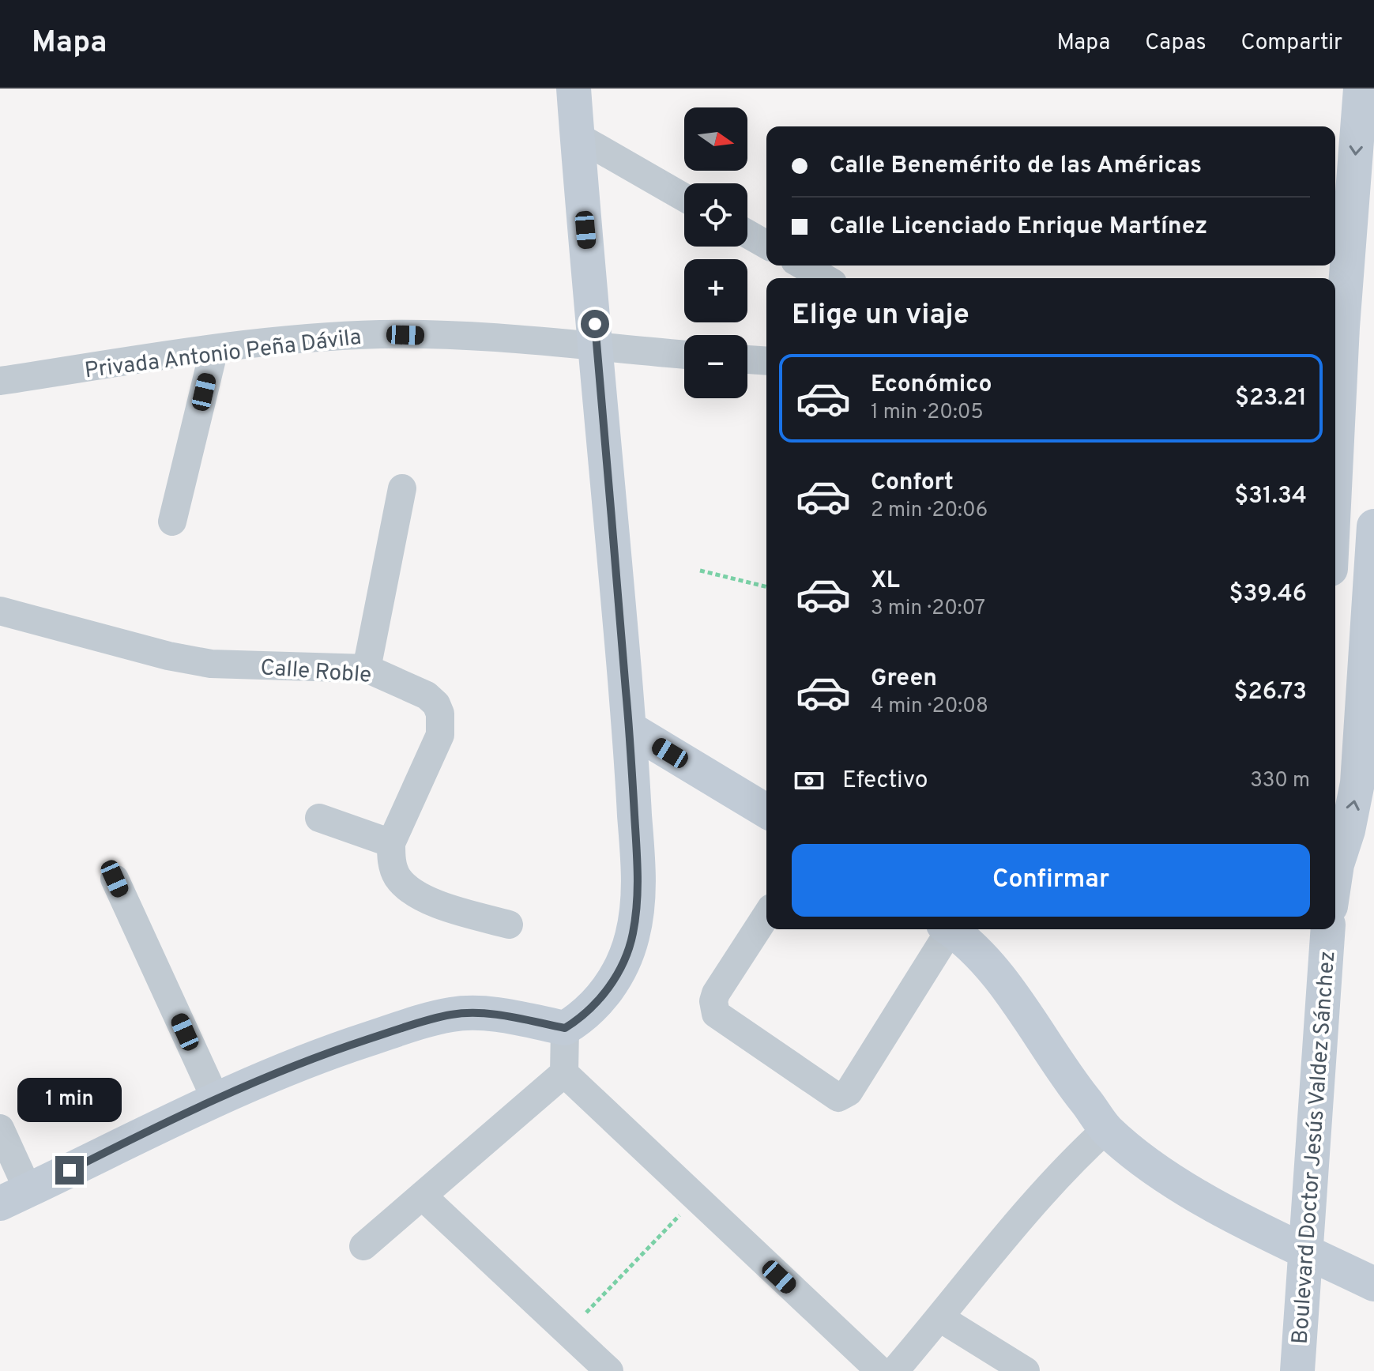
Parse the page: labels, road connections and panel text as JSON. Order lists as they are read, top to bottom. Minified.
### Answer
{"streets":{"street":["Privada Antonio Peña Dávila","Calle Roble","Boulevard Doctor Jesús Valdez Sánchez"]},"north":"right","page":{"header":"Mapa","nav":["Mapa","Capas","Compartir"],"map_buttons":["+","−"],"banner":["Calle Benemérito de las Américas","Calle Licenciado Enrique Martínez"],"heading":"Elige un viaje","list":[{"name":"Económico","note":"1 min · 20:05","value":"$23.21"},{"name":"Confort","note":"2 min · 20:06","value":"$31.34"},{"name":"XL","note":"3 min · 20:07","value":"$39.46"},{"name":"Green","note":"4 min · 20:08","value":"$26.73"}],"pay":["Efectivo","330 m"],"buttons":"Confirmar","bubble":"1 min"}}
